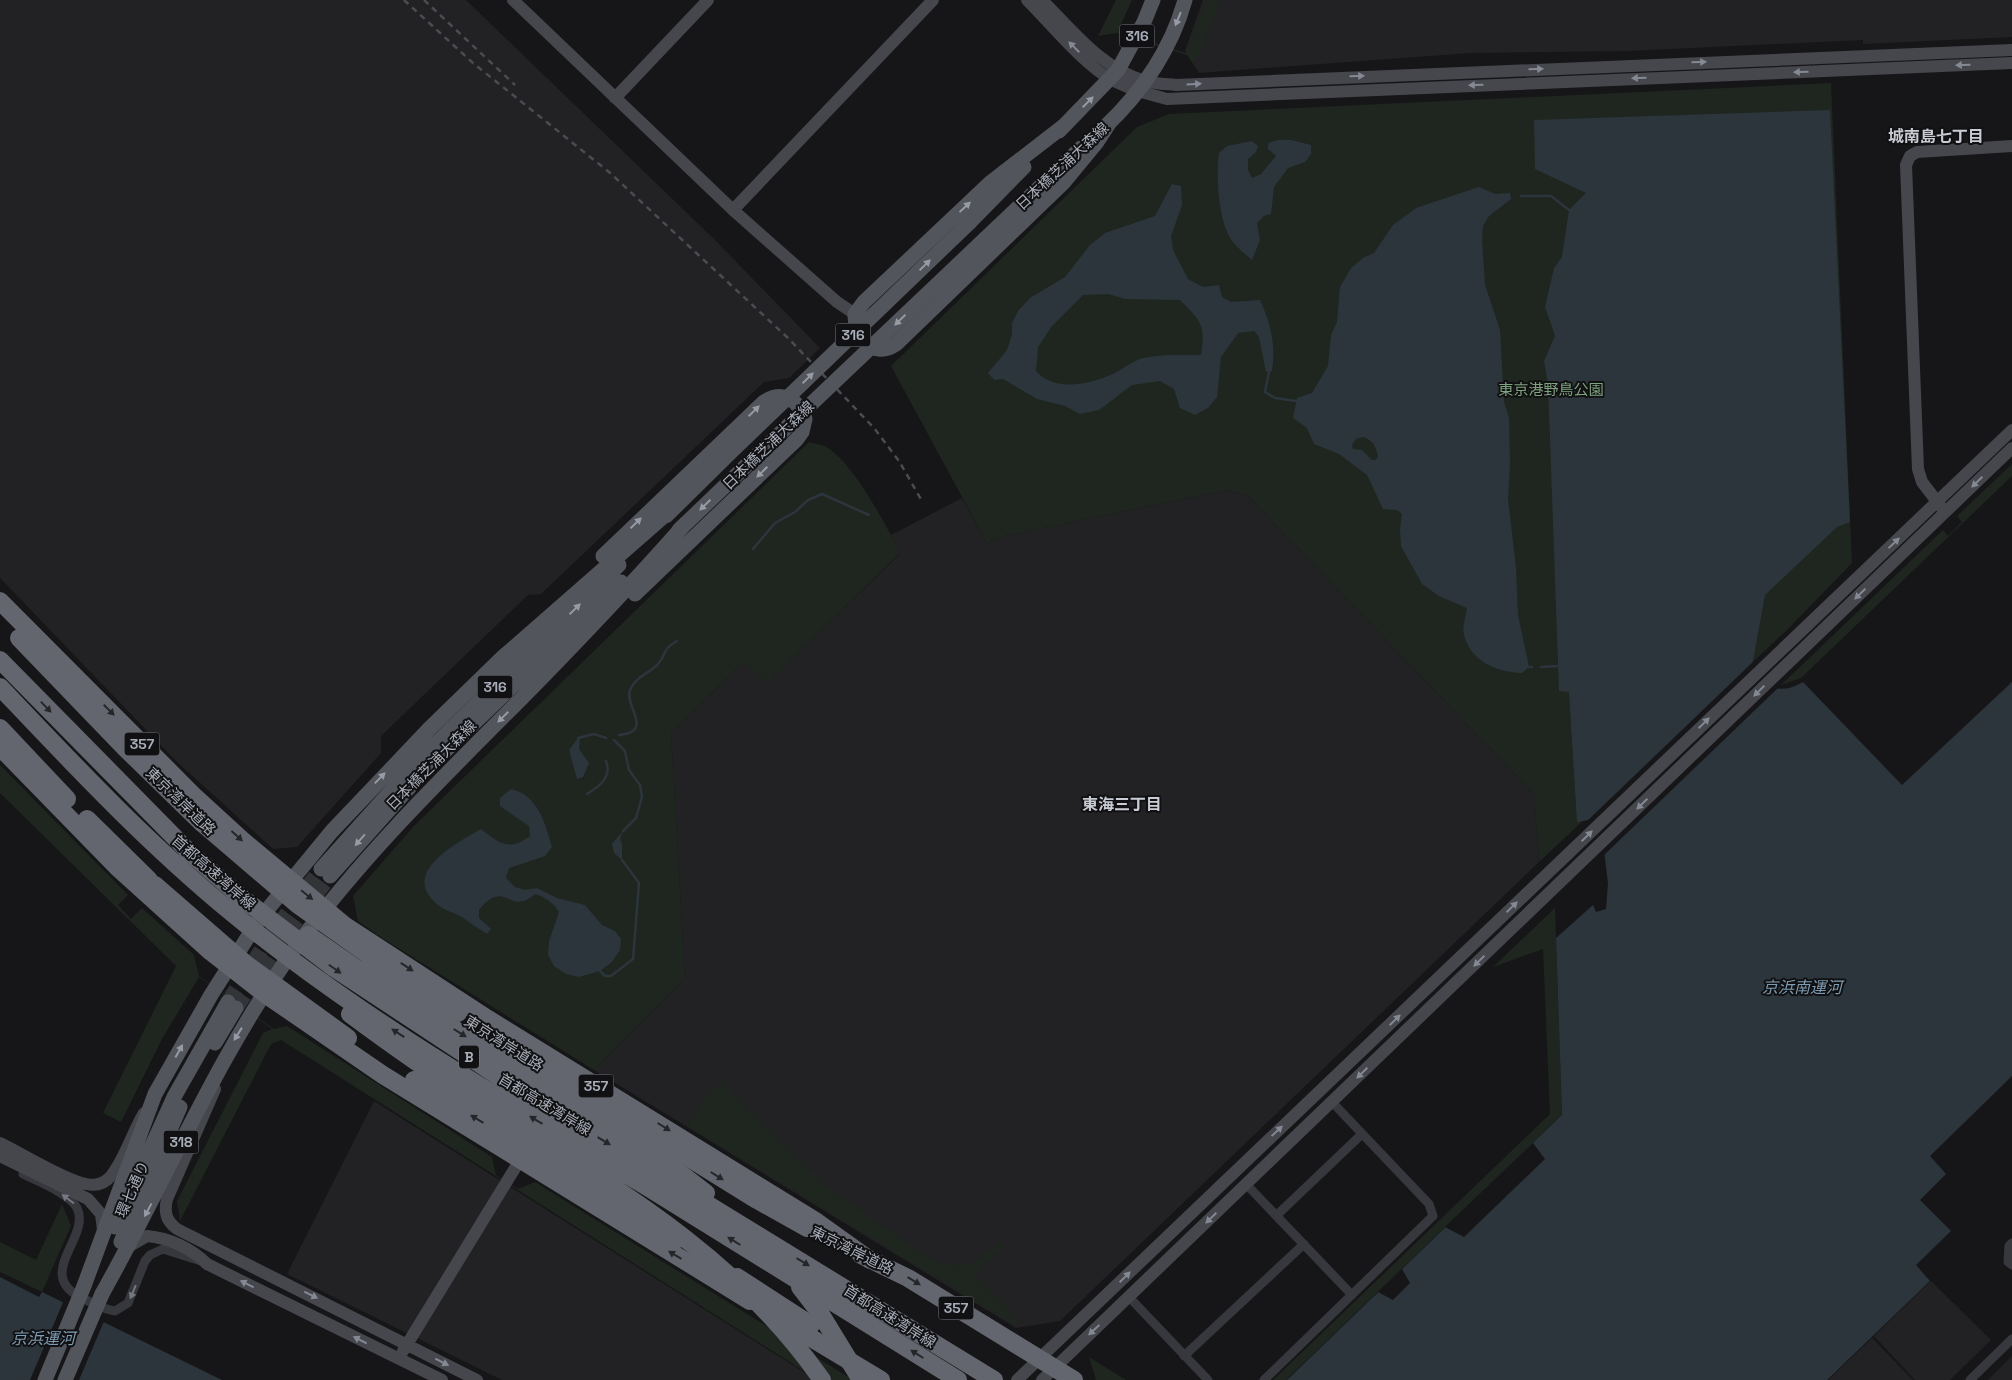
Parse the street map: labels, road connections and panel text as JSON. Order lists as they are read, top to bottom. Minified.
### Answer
{"streets":{"highway":["357","東京湾岸道路","首都高速湾岸線","B"],"main road":["316","日本橋芝浦大森線","318","環七通り"]},"crossings":[["316","日本橋芝浦大森線"],["316","357"],["316","318"],["357","東京湾岸道路"],["357","318"],["首都高速湾岸線","B"],["318","環七通り"]],"districts":["城南島七丁目","東海三丁目"],"water":["京浜南運河","京浜運河"],"parks":["東京港野鳥公園"]}
